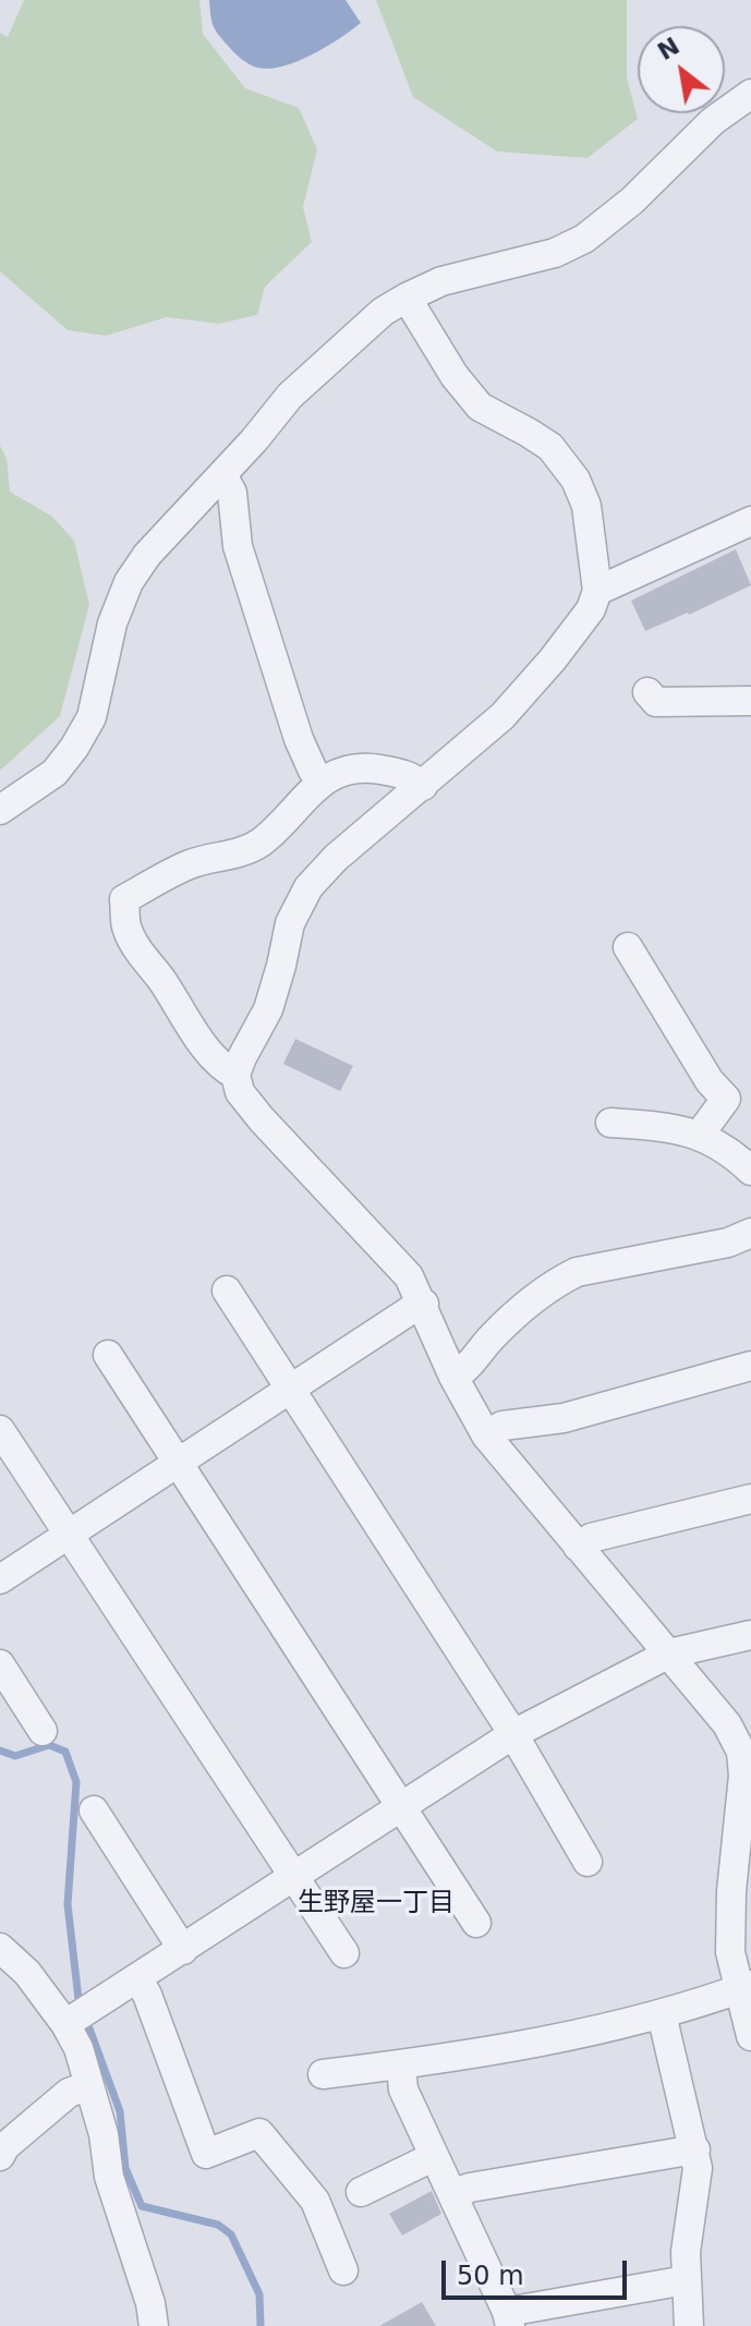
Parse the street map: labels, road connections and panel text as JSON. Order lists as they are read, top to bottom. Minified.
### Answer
{"districts":["生野屋一丁目"],"scale_bar":"50 m","north":"top left"}
